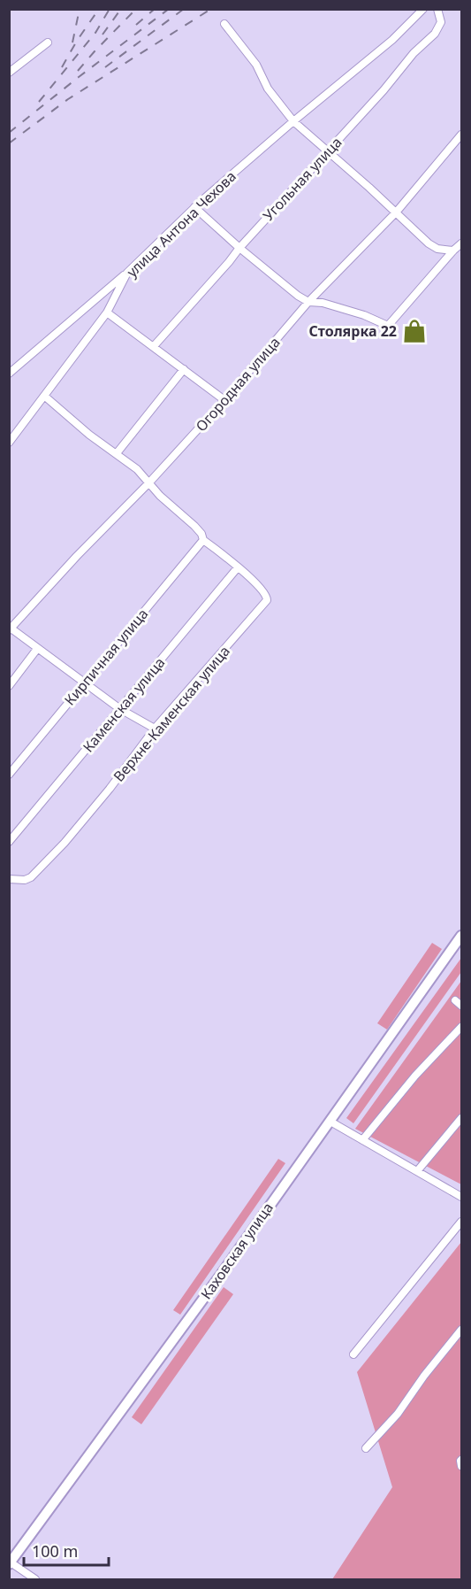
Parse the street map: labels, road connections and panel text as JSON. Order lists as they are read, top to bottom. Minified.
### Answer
{"streets":{"main road":["Каховская улица"],"street":["Угольная улица","улица Антона Чехова","Огородная улица","Кирпичная улица","Каменская улица","Верхне-Каменская улица"]},"crossings":[["улица Антона Чехова","Верхне-Каменская улица"],["Огородная улица","Верхне-Каменская улица"],["Кирпичная улица","Верхне-Каменская улица"],["Каменская улица","Верхне-Каменская улица"]],"places":{"shop":["Столярка 22"]},"scale_bar":"100 m"}
